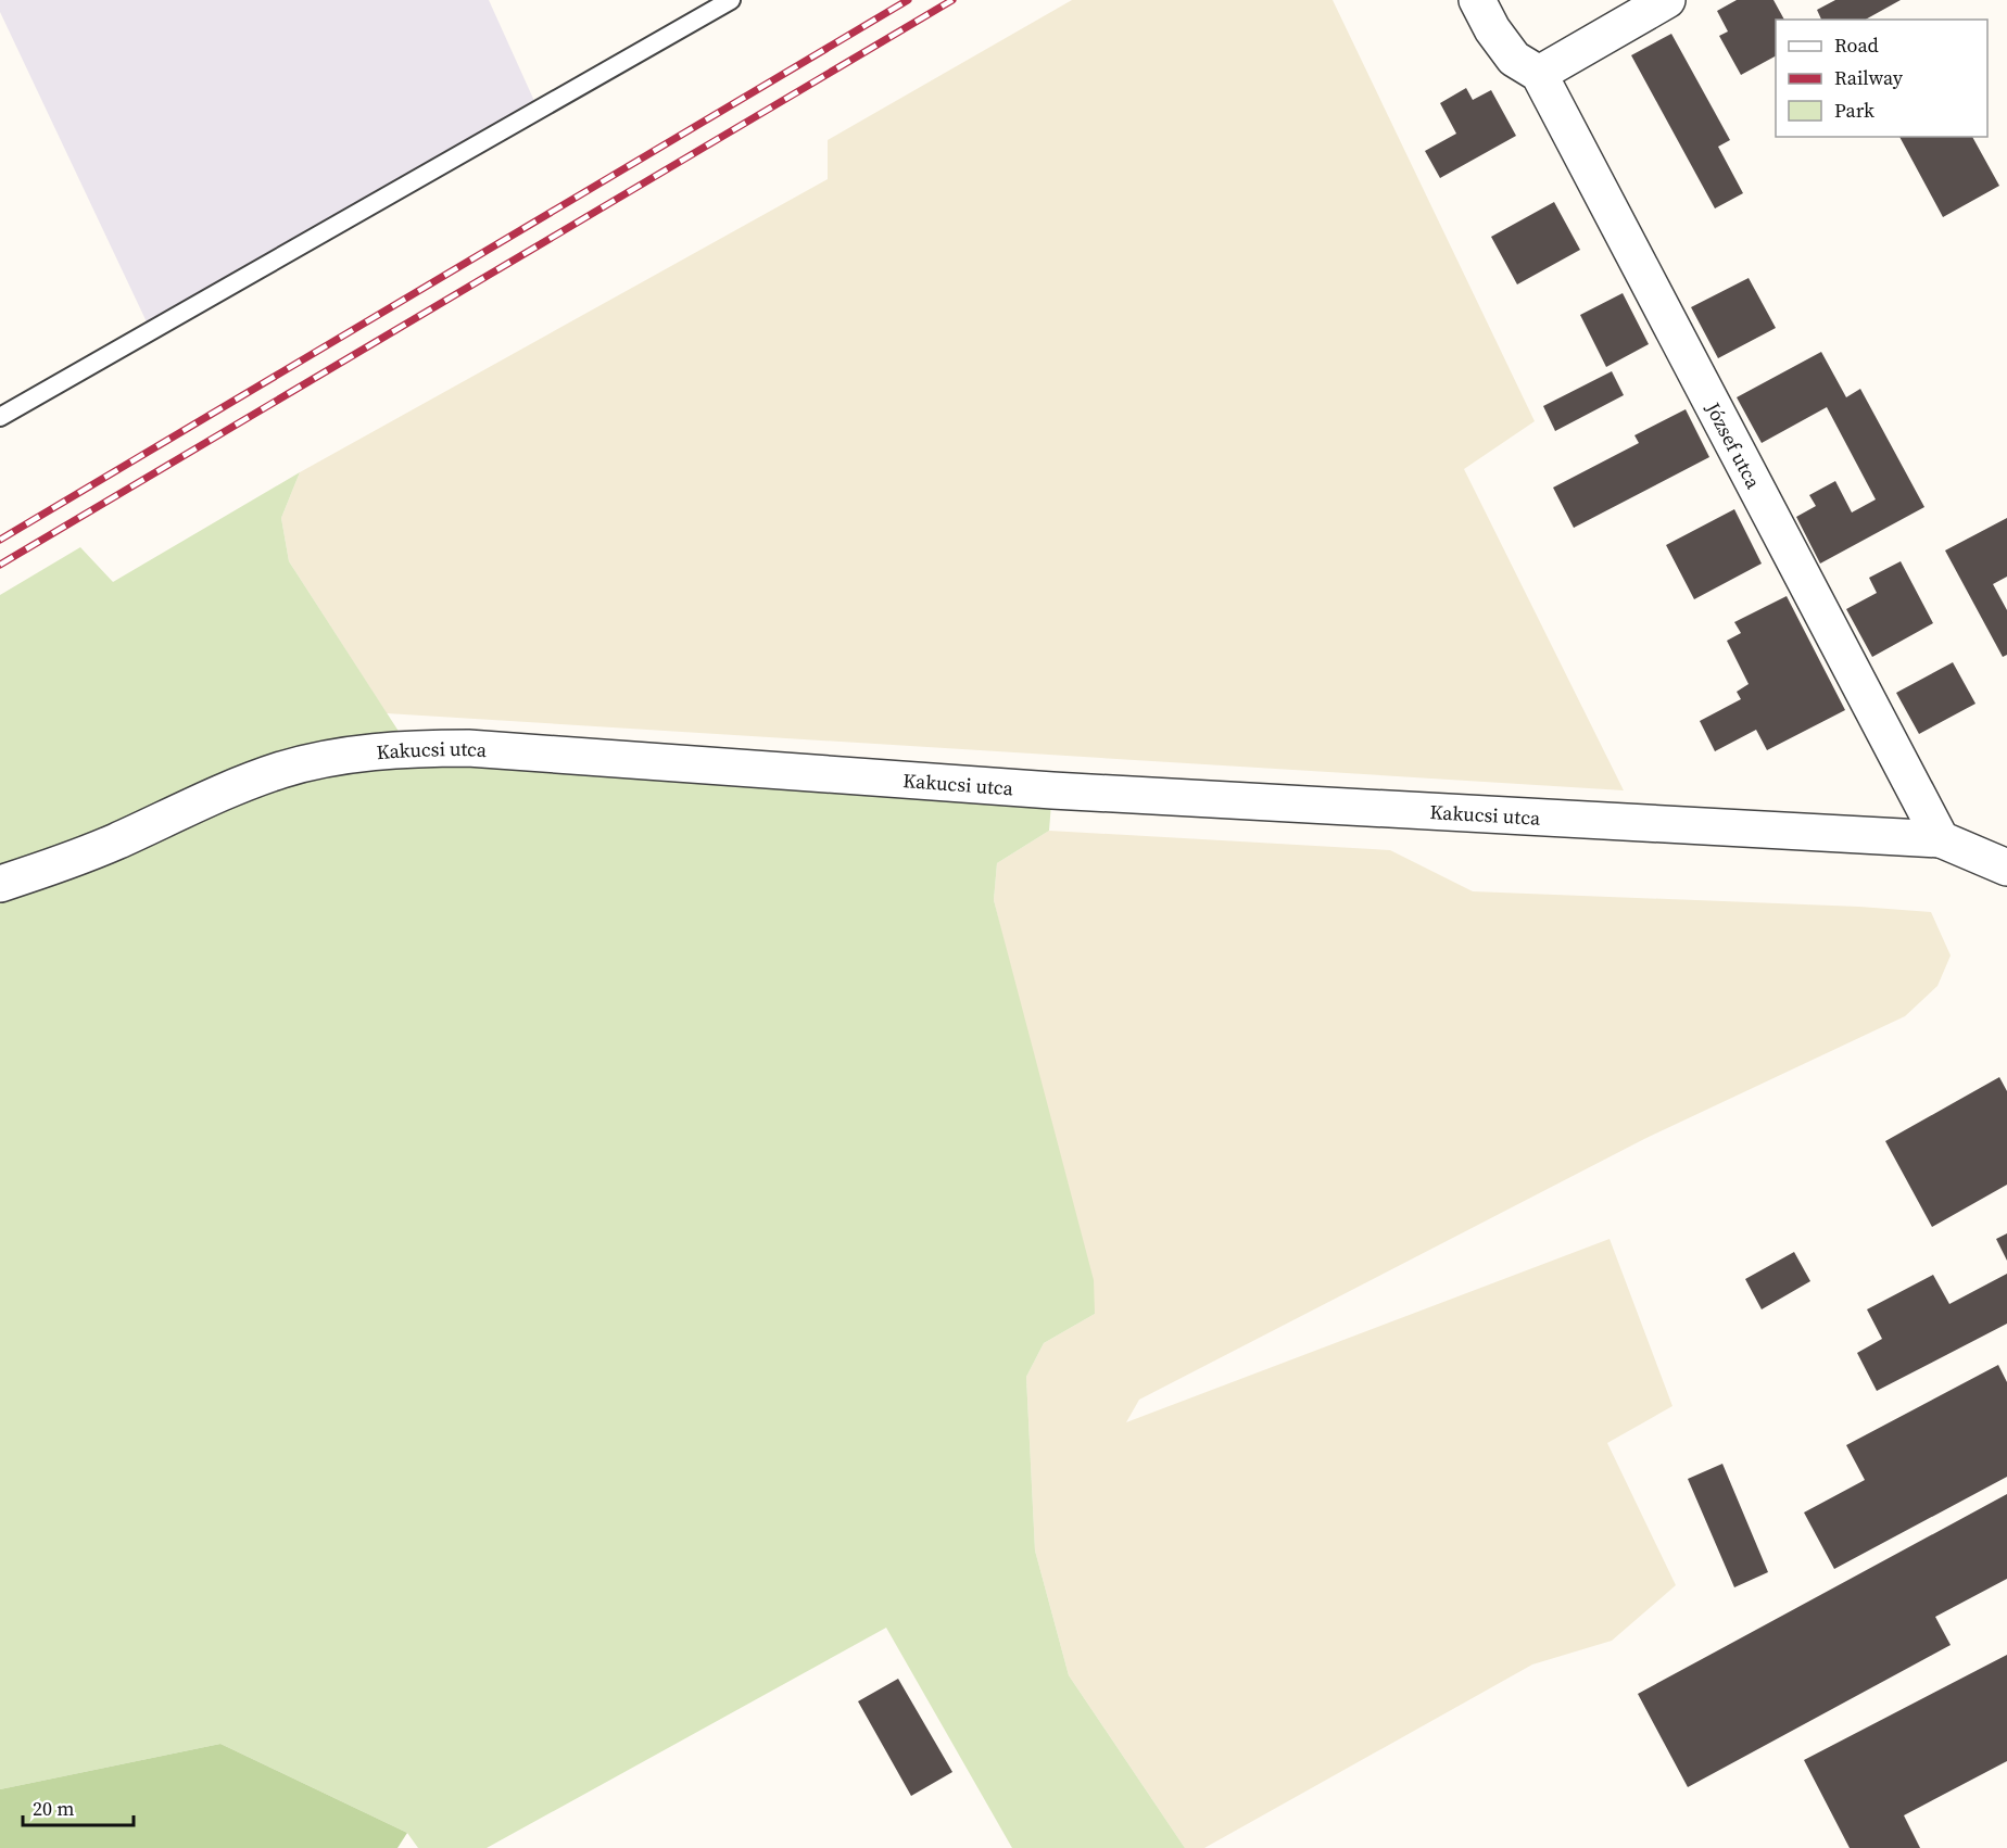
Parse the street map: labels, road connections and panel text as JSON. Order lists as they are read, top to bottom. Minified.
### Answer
{"streets":{"street":["József utca","Kakucsi utca"]},"crossings":[["József utca","Kakucsi utca"]],"legend":["Road","Railway","Park"],"scale_bar":"20 m"}
